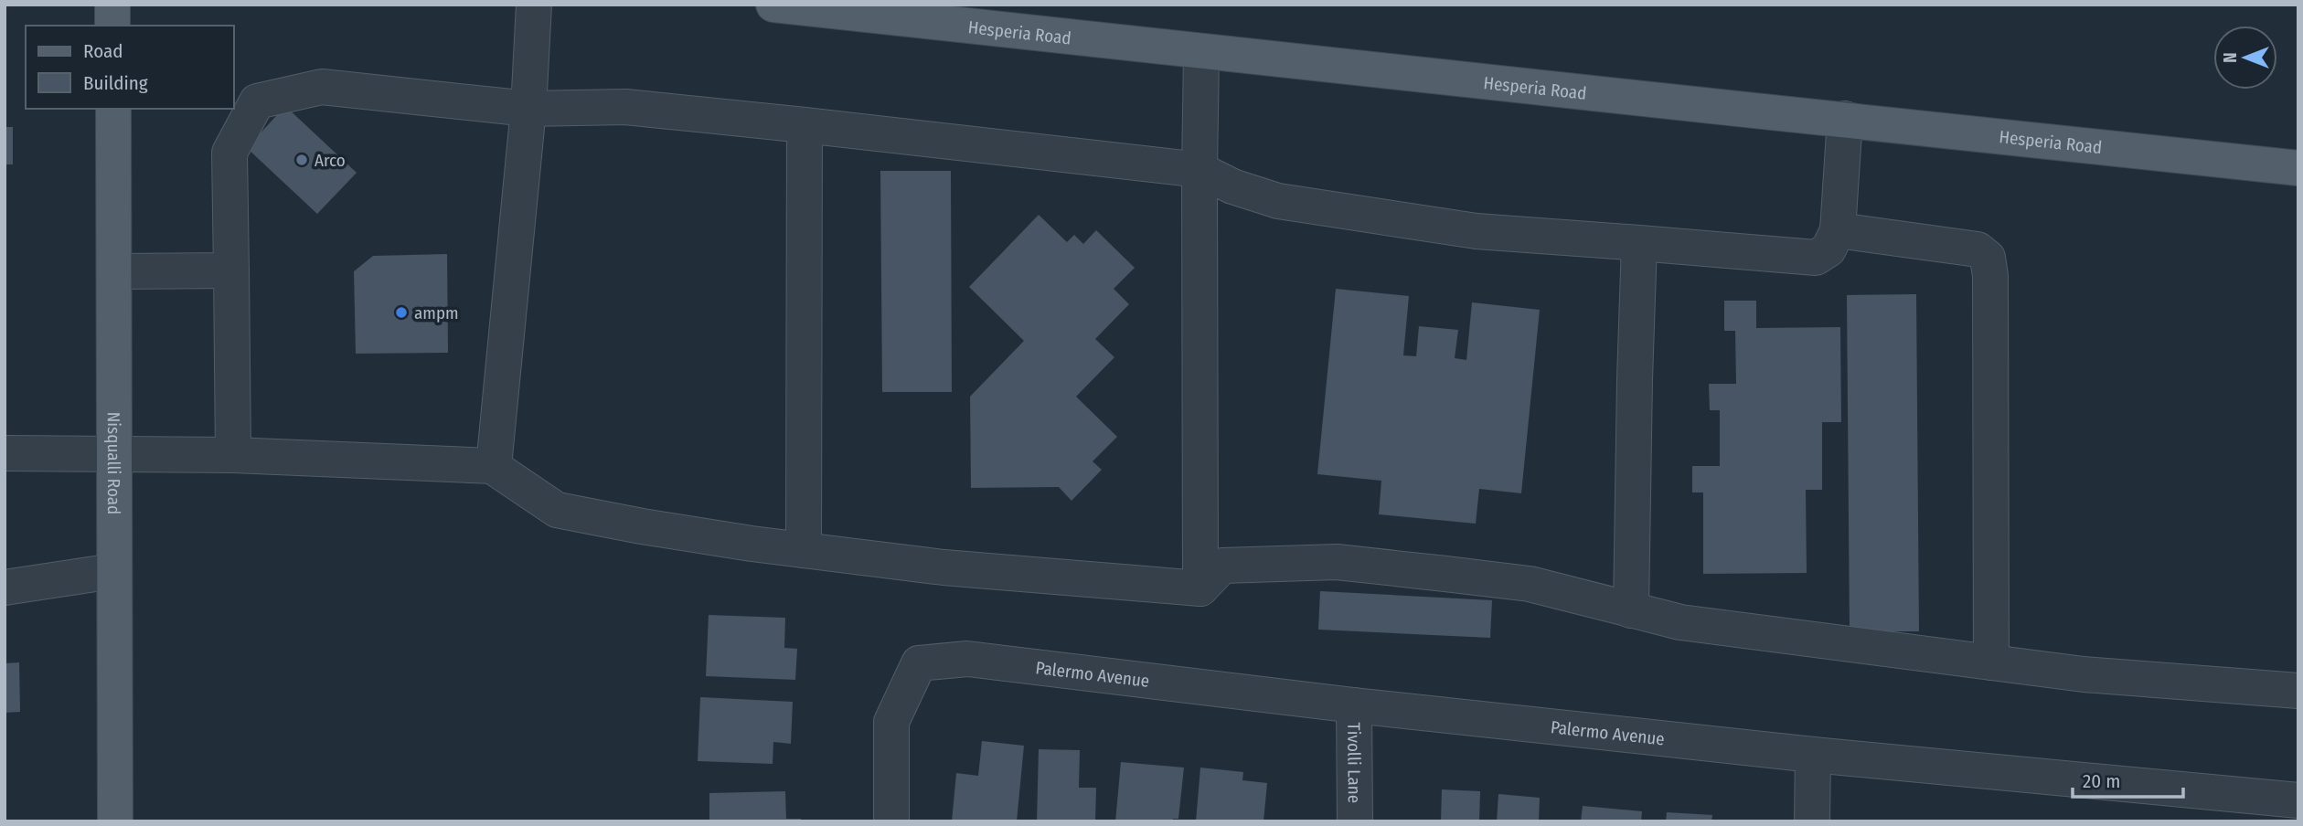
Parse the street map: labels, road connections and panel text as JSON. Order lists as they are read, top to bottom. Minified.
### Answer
{"streets":{"main road":["Hesperia Road","Nisqualli Road"],"street":["Palermo Avenue","Tivolli Lane"]},"crossings":[["Palermo Avenue","Tivolli Lane"]],"places":["Arco","ampm"],"legend":["Road","Building"],"scale_bar":"20 m","north":"left"}
